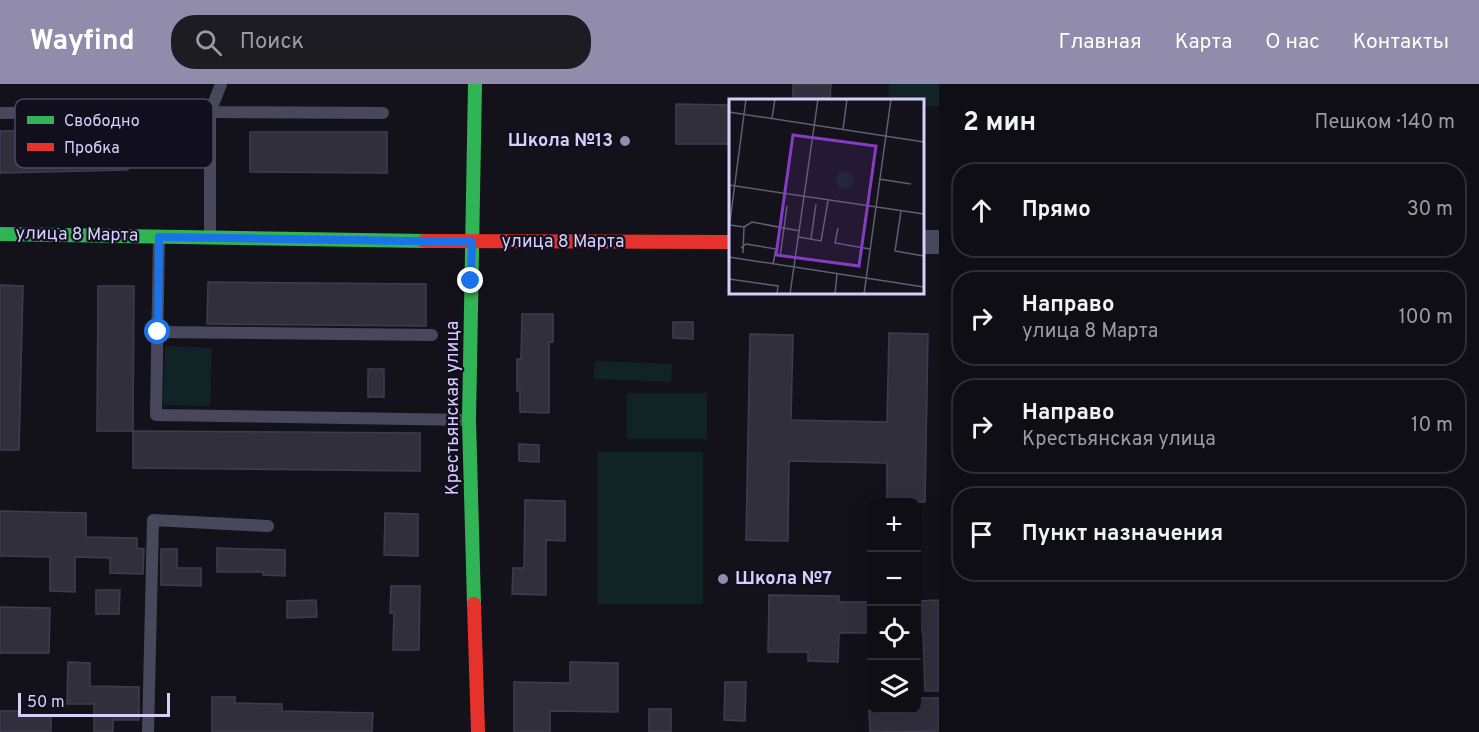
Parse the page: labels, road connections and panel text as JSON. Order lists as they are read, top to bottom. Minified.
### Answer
{"streets":{"street":["улица 8 Марта","Крестьянская улица"]},"crossings":[["улица 8 Марта","Крестьянская улица"]],"places":["Школа №13","Школа №7"],"legend":["Свободно","Пробка"],"scale_bar":"50 m","page":{"header":"Wayfind","search":"Поиск","nav":["Главная","Карта","О нас","Контакты"],"heading":["2 мин","Пешком · 140 m"],"list":[["Прямо","30 m"],["Направо","улица 8 Марта","100 m"],["Направо","Крестьянская улица","10 m"],"Пункт назначения"],"map_buttons":["+","−"],"scale":"50 m"}}
